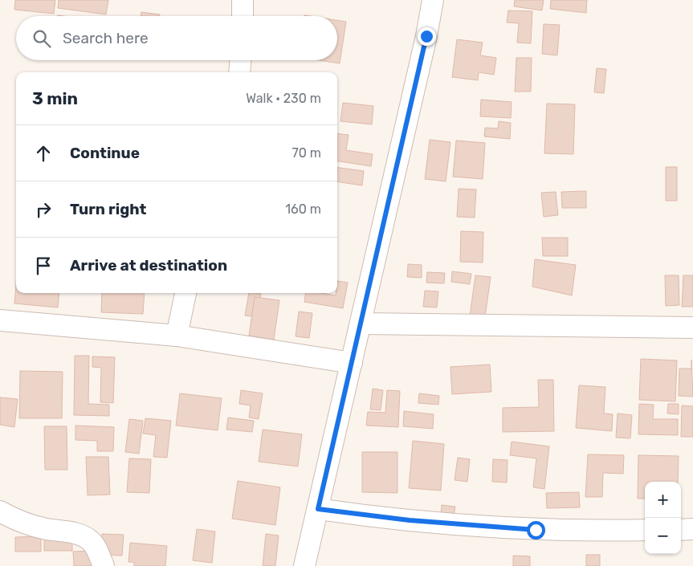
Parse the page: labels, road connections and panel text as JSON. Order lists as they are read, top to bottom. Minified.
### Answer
{"page":{"search":"Search here","heading":["3 min","Walk · 230 m"],"list":[["Continue","70 m"],["Turn right","160 m"],"Arrive at destination"],"map_buttons":["+","−"]}}
